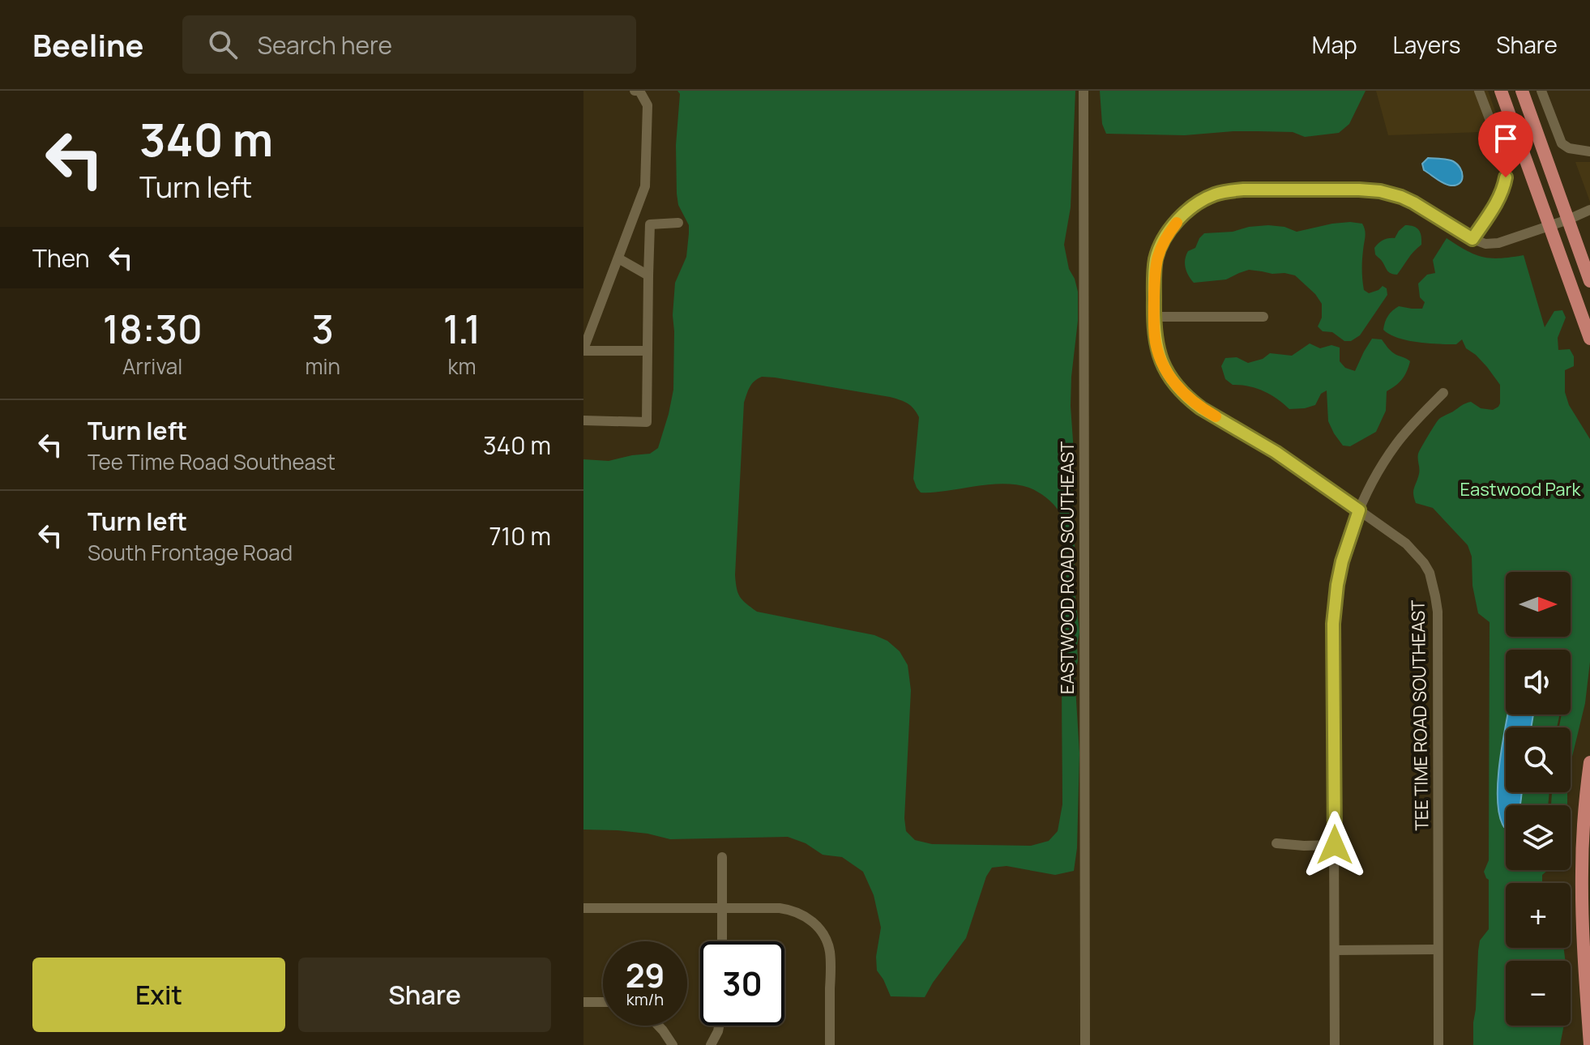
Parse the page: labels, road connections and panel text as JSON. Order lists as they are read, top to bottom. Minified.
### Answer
{"streets":{"street":["EASTWOOD ROAD SOUTHEAST","TEE TIME ROAD SOUTHEAST"]},"parks":["Eastwood Park"],"north":"right","page":{"header":"Beeline","search":"Search here","nav":["Map","Layers","Share"],"turn":["340 m","Turn left"],"then":"Then","eta":["18:30","Arrival","3","min","1.1","km"],"list":[{"name":"Turn left","note":"Tee Time Road Southeast","value":"340 m"},{"name":"Turn left","note":"South Frontage Road","value":"710 m"}],"map_buttons":["+","−"],"speed":"29 km/h","limit":"30","buttons":["Exit","Share"]}}
